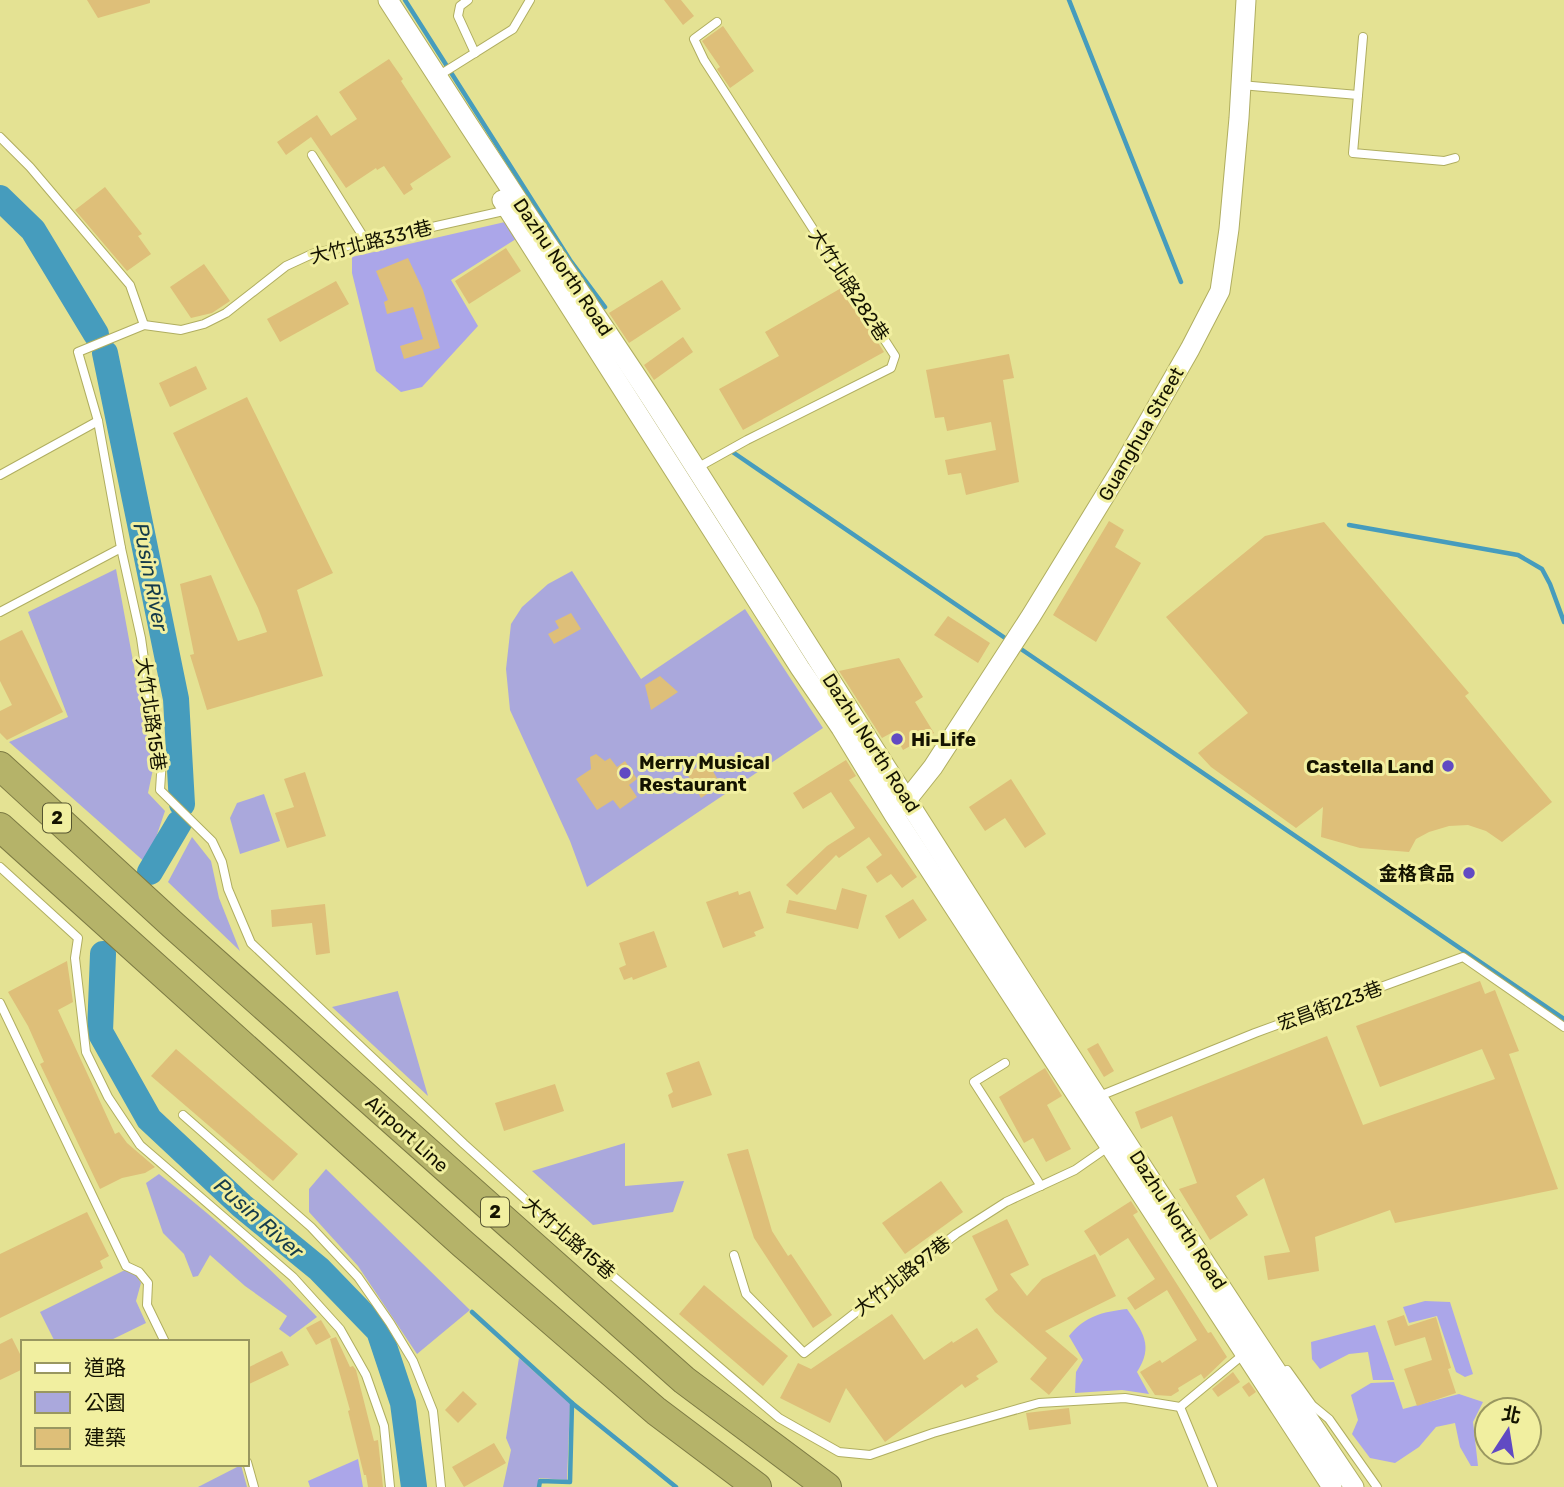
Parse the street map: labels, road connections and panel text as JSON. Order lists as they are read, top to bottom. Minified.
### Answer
{"streets":{"highway":["2","Airport Line"],"street":["Dazhu North Road","Guanghua Street"],"lane":["大竹北路331巷","大竹北路282巷","大竹北路15巷","宏昌街223巷","大竹北路97巷"]},"crossings":[["大竹北路331巷","Dazhu North Road"],["大竹北路331巷","大竹北路15巷"],["Dazhu North Road","大竹北路282巷"],["Dazhu North Road","Guanghua Street"],["Dazhu North Road","宏昌街223巷"],["Dazhu North Road","大竹北路97巷"]],"water":["Pusin River"],"places":["Hi-Life","Castella Land","Merry Musical Restaurant","金格食品"],"legend":["道路","公園","建築"],"north":"top"}
